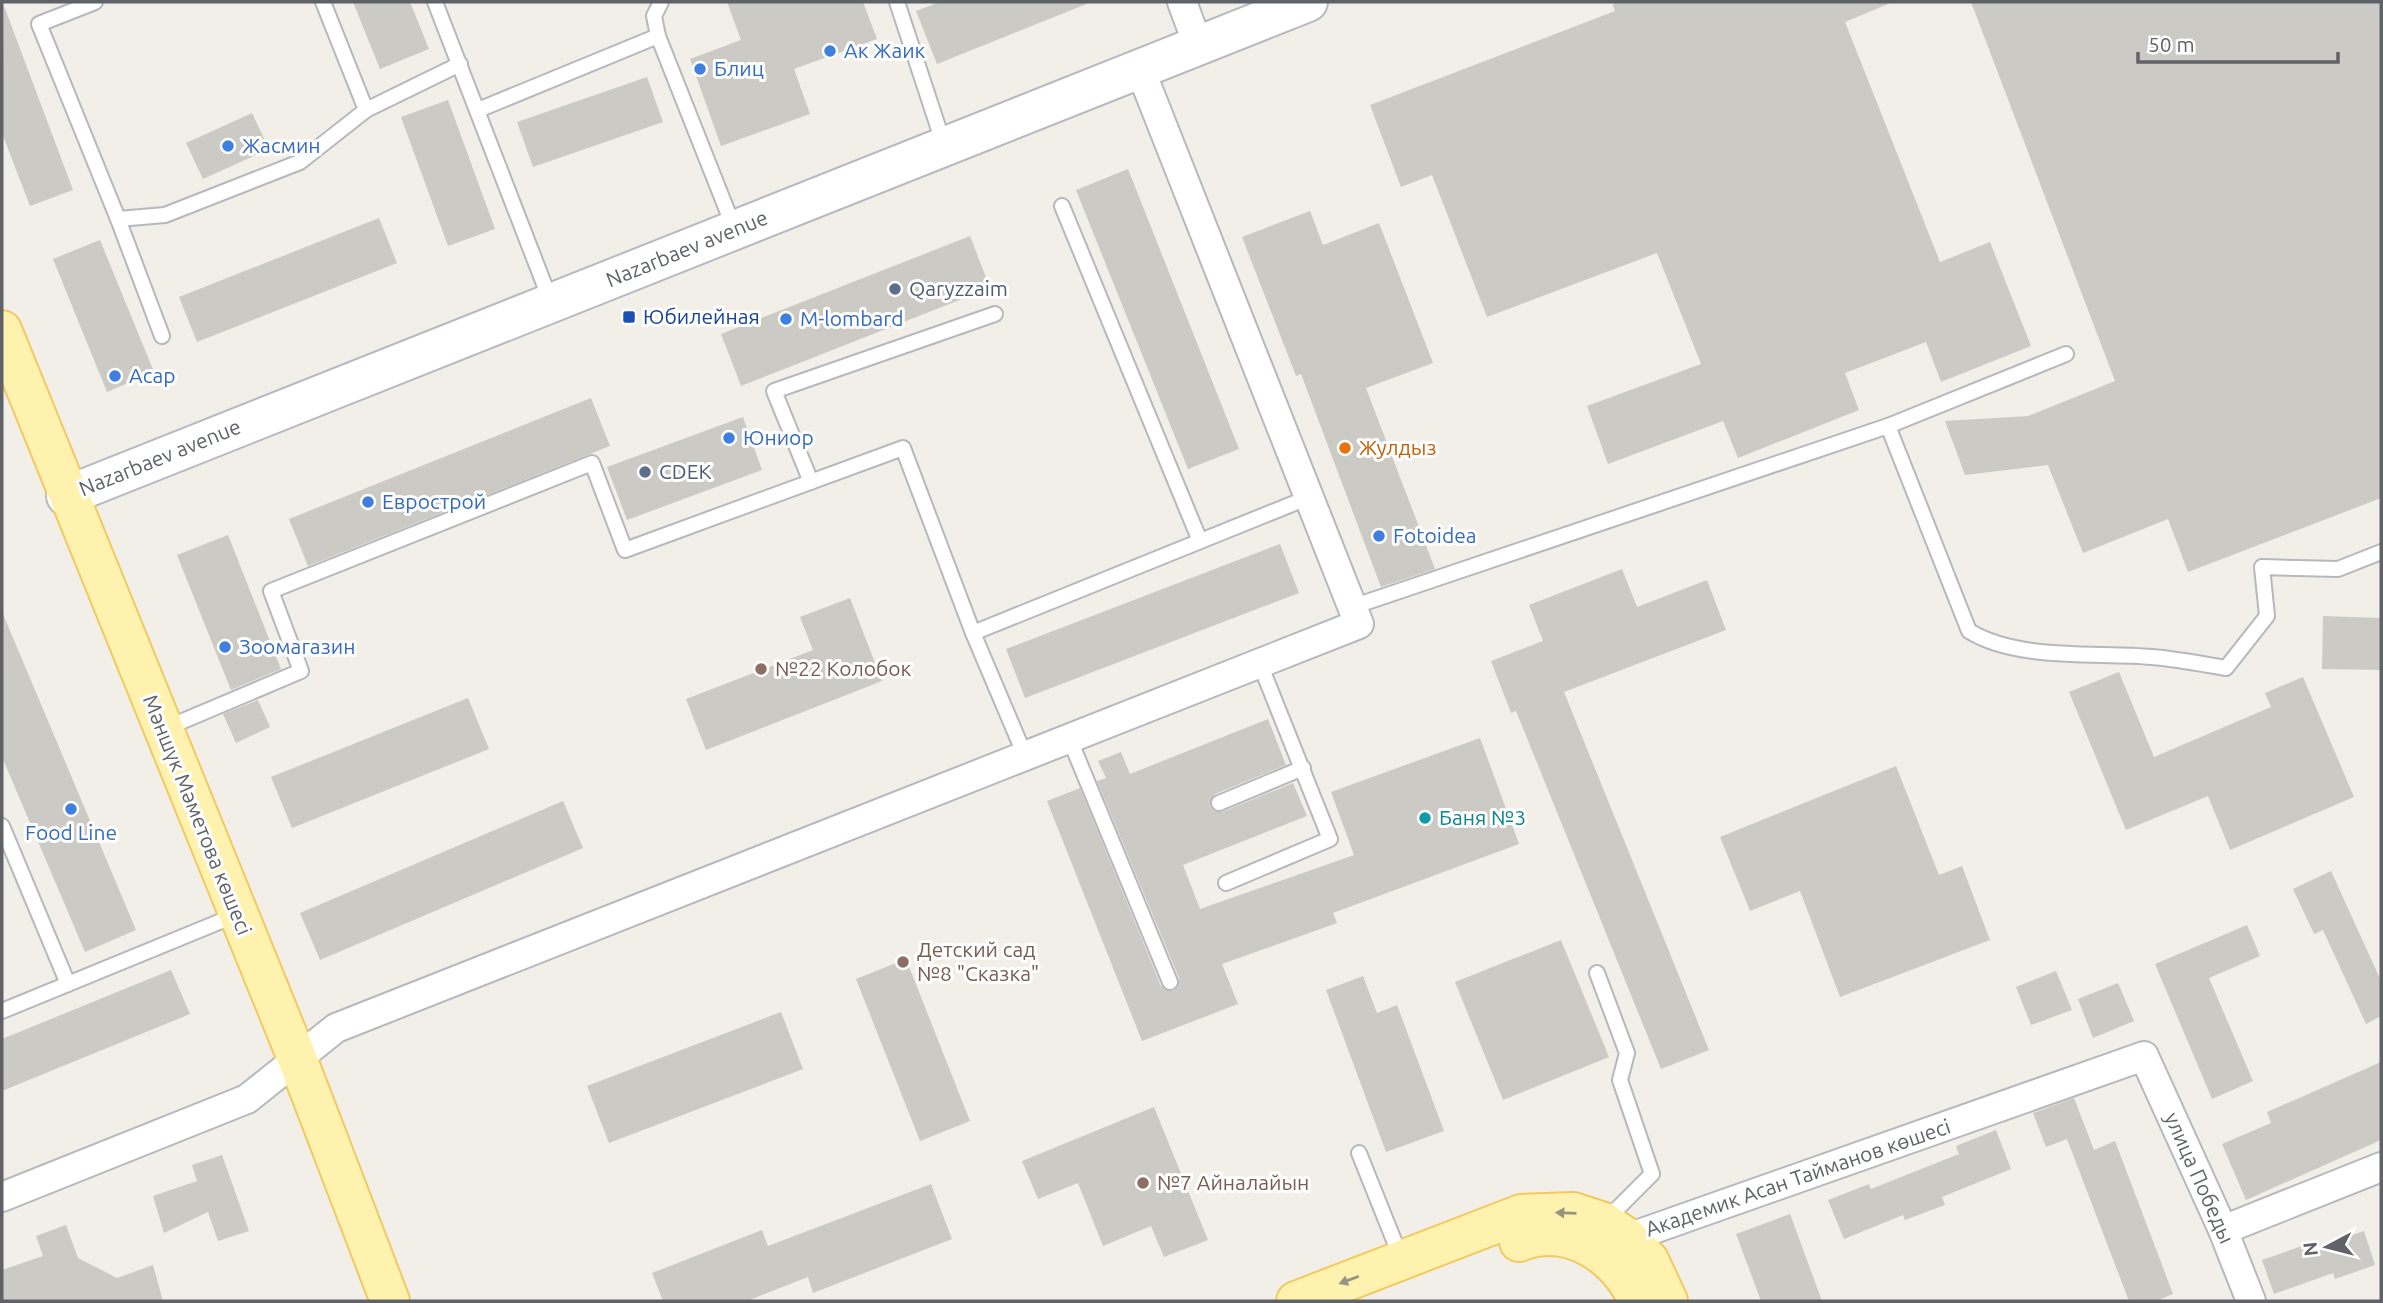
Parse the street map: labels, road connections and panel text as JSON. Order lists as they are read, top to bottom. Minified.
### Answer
{"streets":{"main road":["Nazarbaev avenue","Мәншүк Мәметова көшесі"],"street":["Академик Асан Тайманов көшесі","улица Победы"]},"crossings":[["Nazarbaev avenue","Мәншүк Мәметова көшесі"],["Академик Асан Тайманов көшесі","улица Победы"]],"places":{"other":["Ак Жаик","Блиц","Жасмин","Qaryzzaim","M-lombard","Асар","Юниор","Жулдыз","CDEK","Еврострой","Fotoidea","Зоомагазин","№22 Колобок","Food Line","Баня №3","Детский сад №8 \"Сказка\"","№7 Айналайын"],"transit":["Юбилейная"]},"scale_bar":"50 m","north":"left"}
